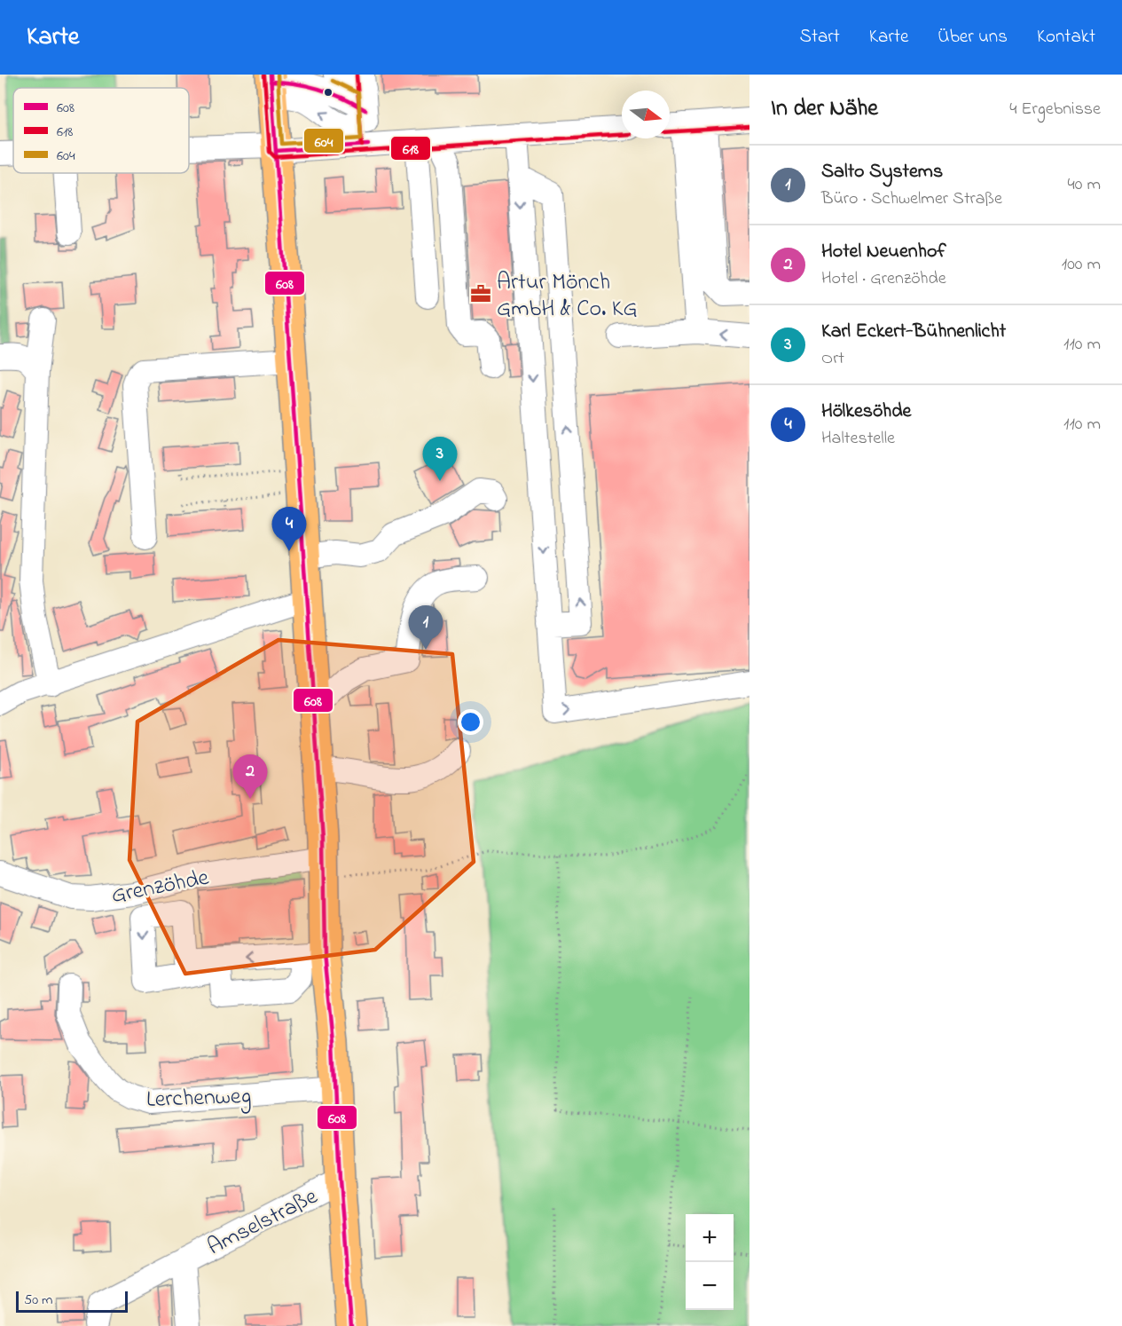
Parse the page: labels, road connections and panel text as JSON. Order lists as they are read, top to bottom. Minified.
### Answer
{"streets":{"street":["Grenzöhde","Lerchenweg","Amselstraße"]},"places":{"office":["Artur Mönch GmbH & Co. KG"]},"lines":["transit line 608","transit line 604","transit line 618"],"legend":["608","618","604"],"scale_bar":"50 m","north":"right","page":{"header":"Karte","nav":["Start","Karte","Über uns","Kontakt"],"heading":["In der Nähe","4 Ergebnisse"],"list":[{"mark":"1","name":"Salto Systems","note":"Büro · Schwelmer Straße","value":"40 m"},{"mark":"2","name":"Hotel Neuenhof","note":"Hotel · Grenzöhde","value":"100 m"},{"mark":"3","name":"Karl Eckert-Bühnenlicht","note":"Ort","value":"110 m"},{"mark":"4","name":"Hölkesöhde","note":"Haltestelle","value":"110 m"}],"pins":["3","4","1","2"],"map_buttons":["+","−"],"scale":"50 m"}}
